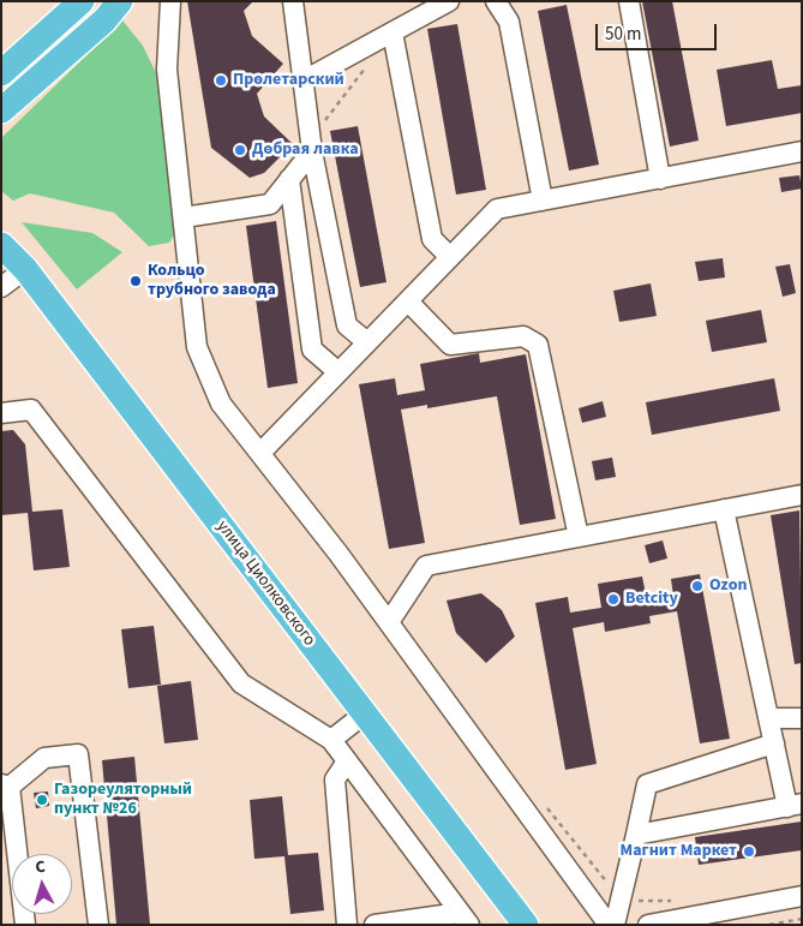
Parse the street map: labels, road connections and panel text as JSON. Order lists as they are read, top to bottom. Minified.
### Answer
{"streets":{"main road":["улица Циолковского"]},"places":["Пролетарский","Добрая лавка","Кольцо трубного завода","Ozon","Betcity","Газореуляторный пункт №26","Магнит Маркет"],"scale_bar":"50 m","north":"top"}
